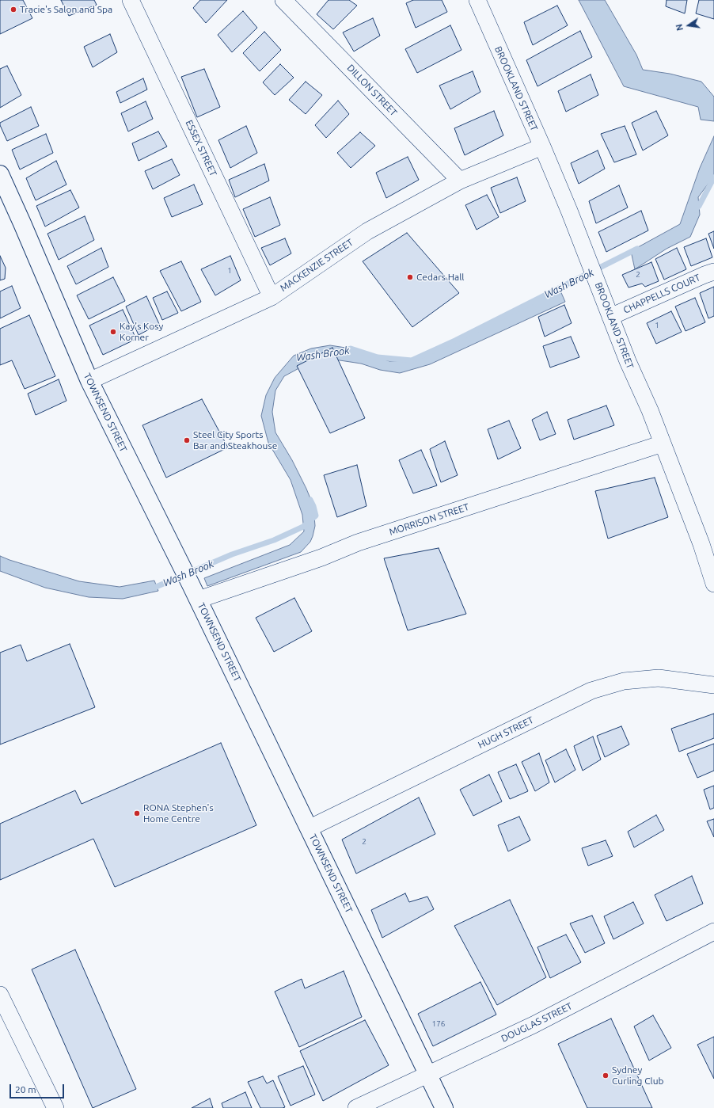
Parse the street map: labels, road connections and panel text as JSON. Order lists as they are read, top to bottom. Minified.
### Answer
{"streets":{"main road":["TOWNSEND STREET"],"street":["BROOKLAND STREET","DILLON STREET","ESSEX STREET","MACKENZIE STREET","CHAPPELLS COURT","MORRISON STREET","HUGH STREET","DOUGLAS STREET"]},"crossings":[["BROOKLAND STREET","MACKENZIE STREET"],["BROOKLAND STREET","CHAPPELLS COURT"],["BROOKLAND STREET","MORRISON STREET"],["DILLON STREET","MACKENZIE STREET"],["ESSEX STREET","MACKENZIE STREET"],["MACKENZIE STREET","TOWNSEND STREET"],["TOWNSEND STREET","MORRISON STREET"],["TOWNSEND STREET","HUGH STREET"],["TOWNSEND STREET","DOUGLAS STREET"]],"water":["Wash Brook"],"places":["Tracie's Salon and Spa","Cedars Hall","Kay's Kosy Korner","Steel City Sports Bar and Steakhouse","RONA Stephen's Home Centre","Sydney Curling Club"],"house_numbers":["1","2","1","2","176"],"scale_bar":"20 m","north":"left"}
